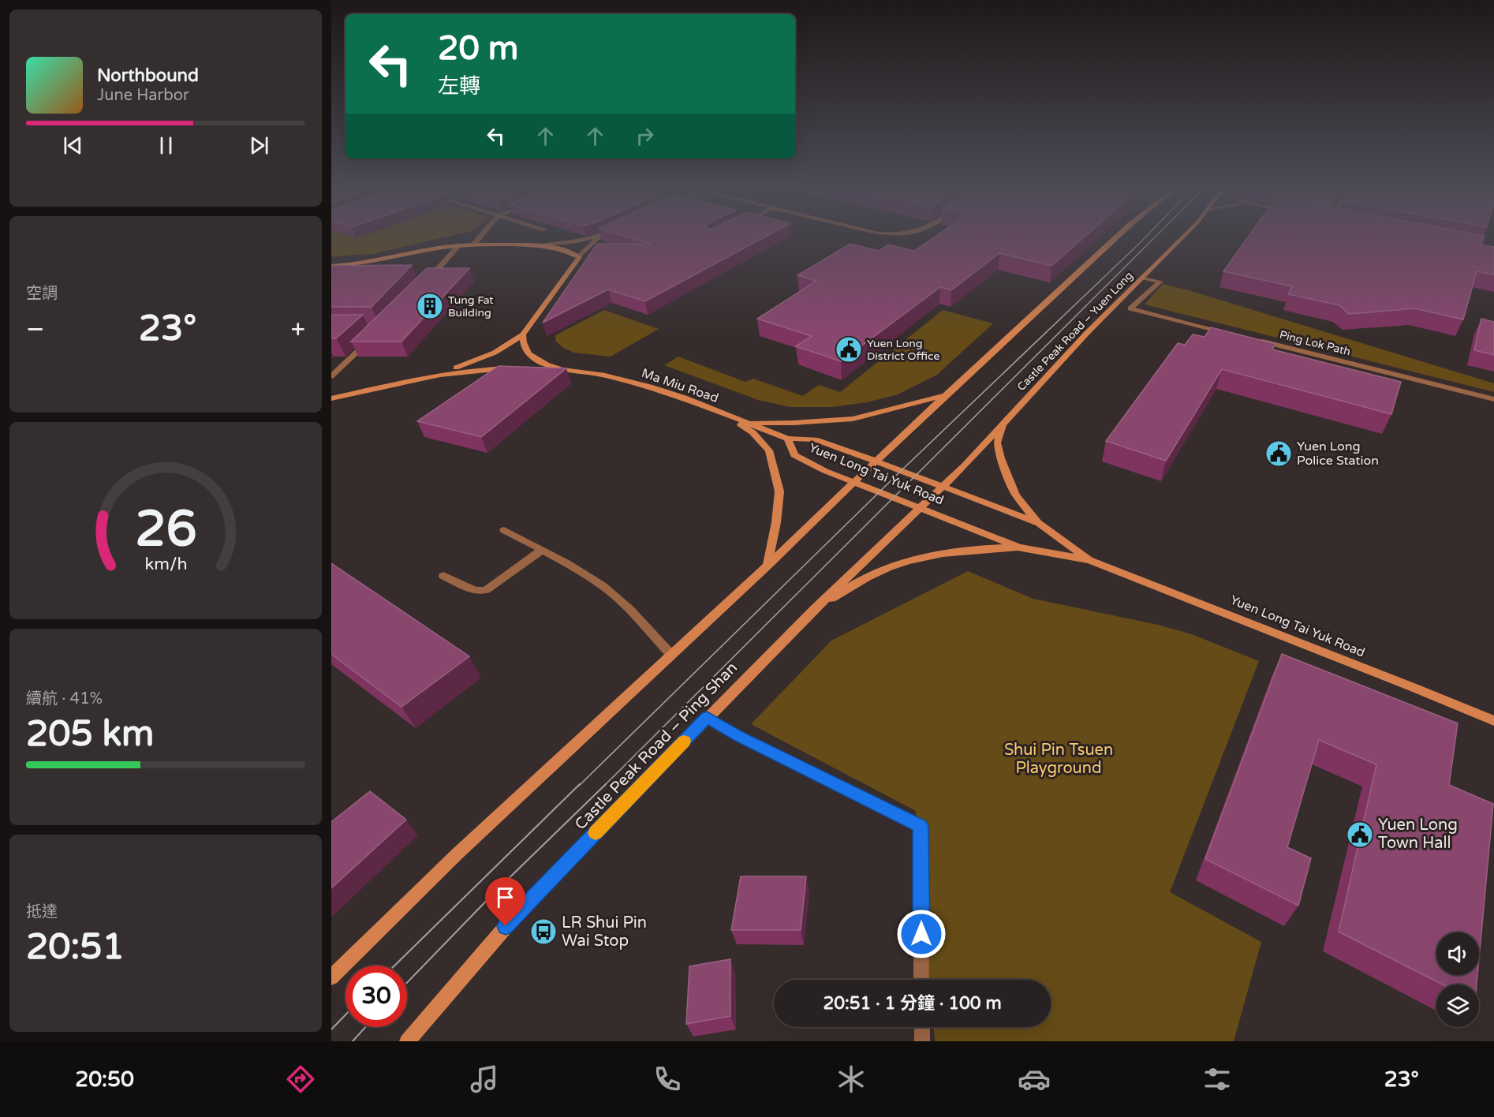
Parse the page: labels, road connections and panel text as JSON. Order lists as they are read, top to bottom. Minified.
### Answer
{"streets":{"main road":["Castle Peak Road – Yuen Long","Ma Miu Road","Yuen Long Tai Yuk Road","Castle Peak Road – Ping Shan"],"street":["Ping Lok Path"]},"crossings":[["Castle Peak Road – Yuen Long","Yuen Long Tai Yuk Road"],["Castle Peak Road – Yuen Long","Castle Peak Road – Ping Shan"],["Ma Miu Road","Yuen Long Tai Yuk Road"],["Yuen Long Tai Yuk Road","Castle Peak Road – Ping Shan"]],"parks":["Shui Pin Tsuen Playground"],"places":{"building":["Tung Fat Building"],"public building":["Yuen Long District Office","Yuen Long Police Station","Yuen Long Town Hall"],"bus stop":["LR Shui Pin Wai Stop"]},"page":{"turn":["20 m","左轉"],"song":["Northbound","June Harbor"],"tile":["空調",["續航 · 41%","205 km"],["抵達","20:51"]],"heat":["−","23°","+"],"limit":"30","trip":"20:51 · 1 分鐘 · 100 m","tabs":["20:50","23°"],"gauge":["26","km/h"]}}
